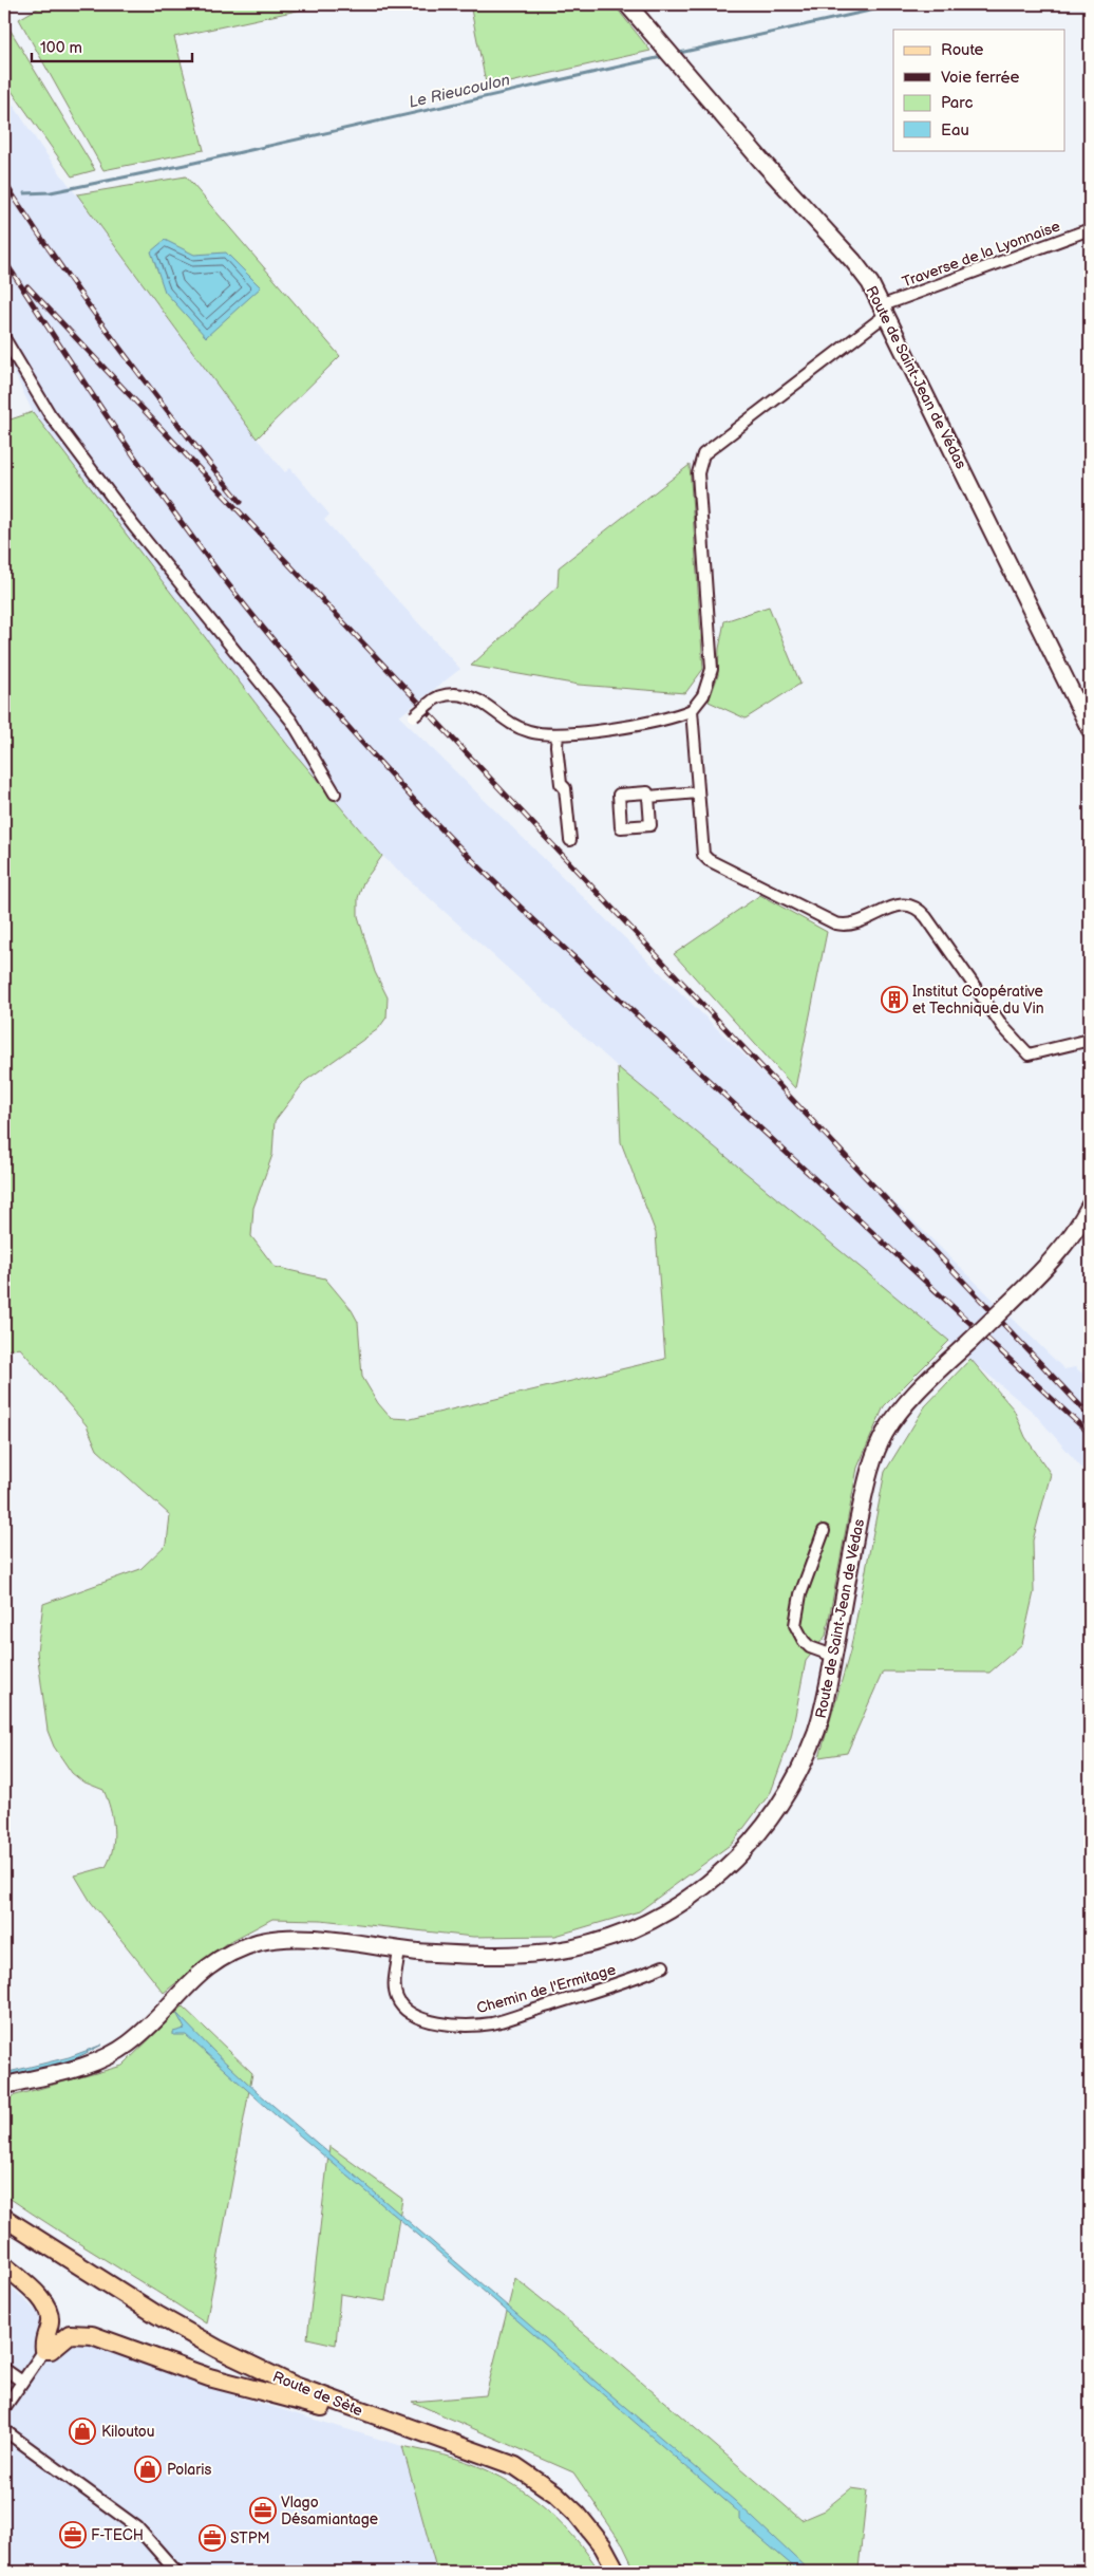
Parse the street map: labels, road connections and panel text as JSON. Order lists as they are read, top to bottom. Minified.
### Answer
{"streets":{"main road":["Route de Sète"],"street":["Traverse de la Lyonnaise","Route de Saint-Jean de Védas","Chemin de l'Ermitage"]},"crossings":[["Traverse de la Lyonnaise","Route de Saint-Jean de Védas"],["Route de Saint-Jean de Védas","Chemin de l'Ermitage"]],"water":["Le Rieucoulon"],"places":{"building":["Institut Coopérative et Technique du Vin"],"shop":["Kiloutou","Polaris"],"office":["Vlago Désamiantage","F-TECH","STPM"]},"legend":["Route","Voie ferrée","Parc","Eau"],"scale_bar":"100 m"}
